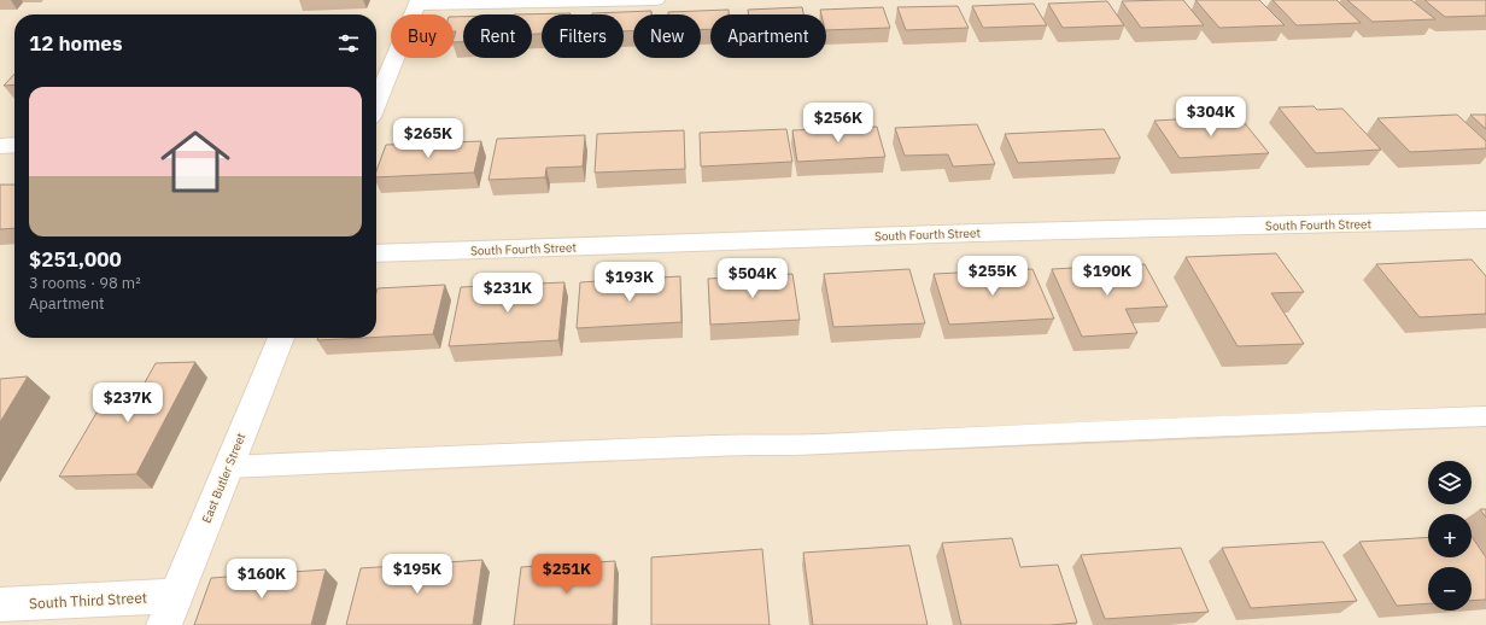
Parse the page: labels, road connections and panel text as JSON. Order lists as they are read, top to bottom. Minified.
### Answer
{"streets":{"street":["South Fourth Street","East Butler Street","South Third Street"]},"crossings":[["East Butler Street","South Third Street"]],"page":{"chip":["Buy","Rent","Filters","New","Apartment"],"heading":"12 homes","list":[{"name":"$251,000","note":"3 rooms · 98 m² · Apartment"}],"price":["$304K","$256K","$265K","$255K","$190K","$504K","$193K","$231K","$237K","$195K","$251K","$160K"],"map_buttons":["+","−"]}}
